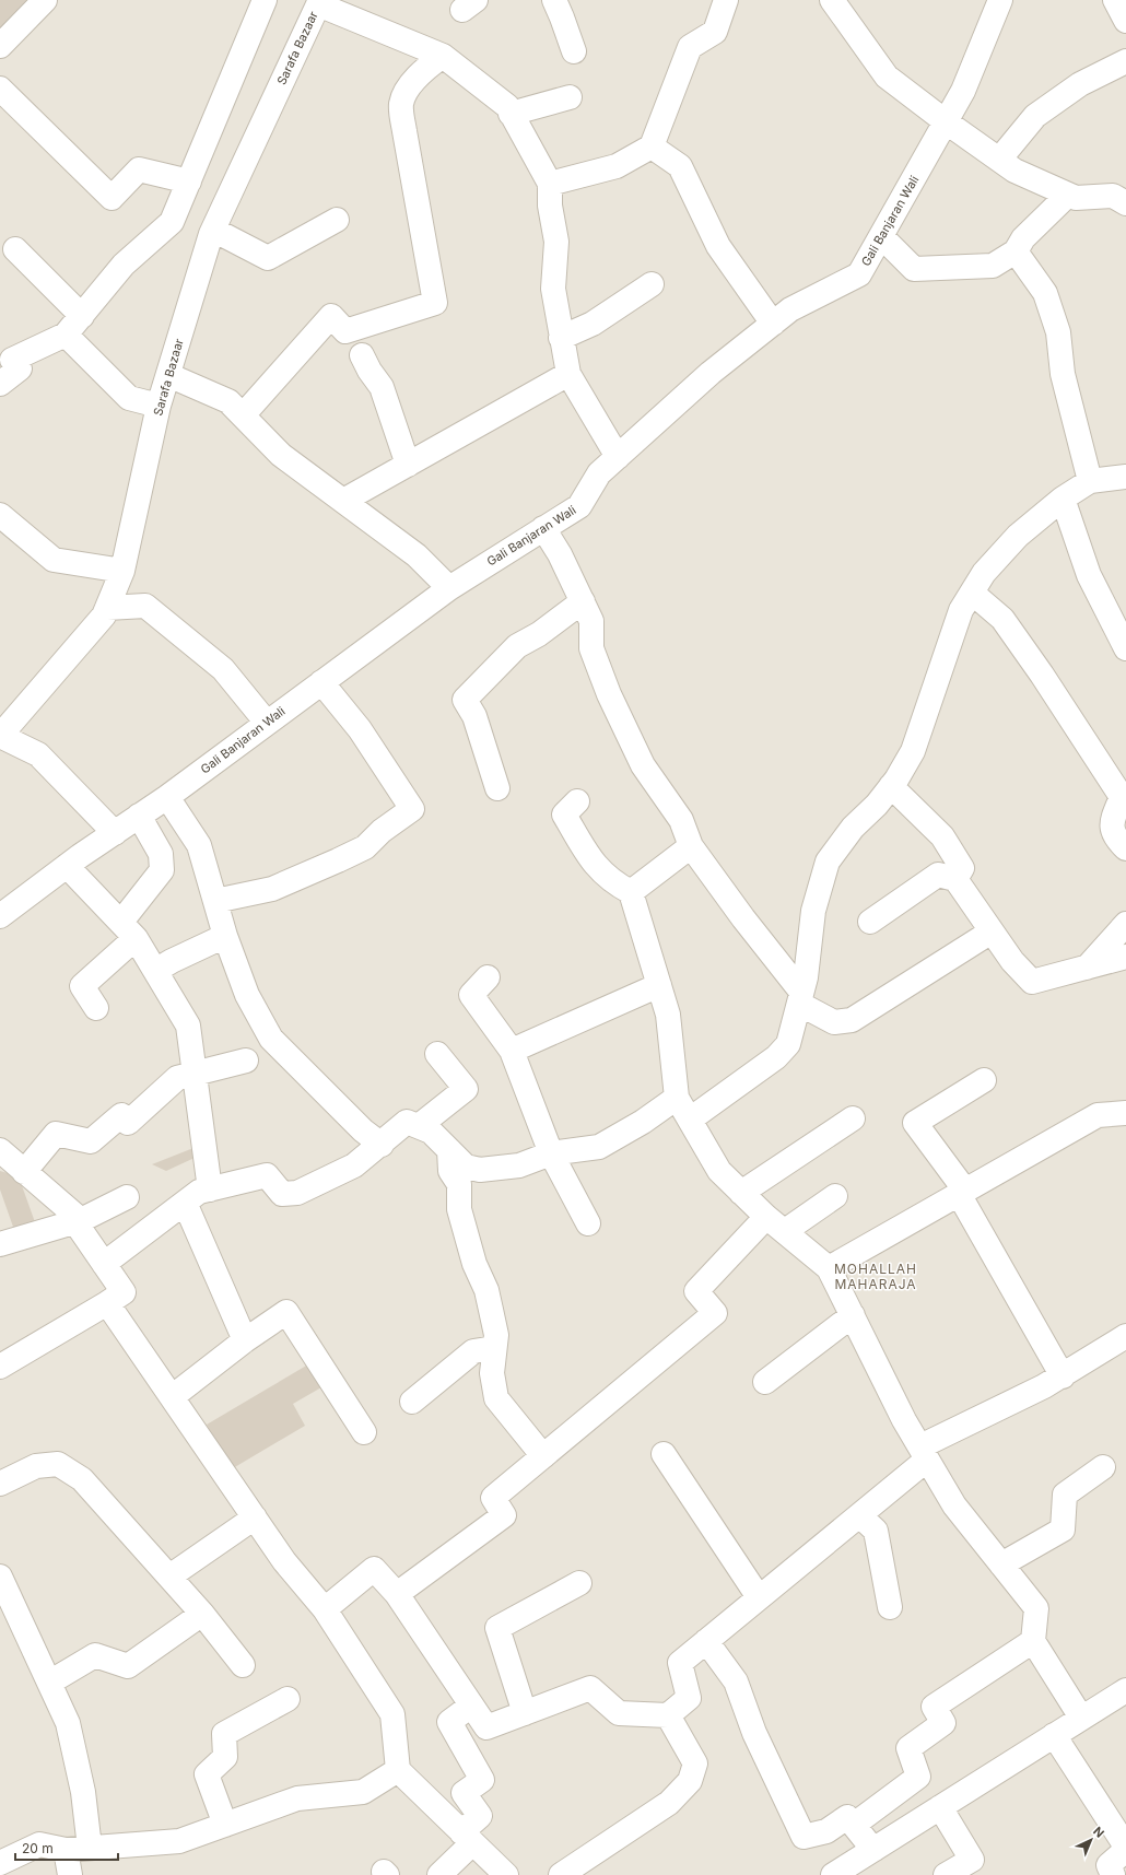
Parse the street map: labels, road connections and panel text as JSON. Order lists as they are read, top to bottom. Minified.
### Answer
{"streets":{"street":["Sarafa Bazaar","Gali Banjaran Wali"]},"districts":["MOHALLAH MAHARAJA"],"scale_bar":"20 m","north":"top right"}
